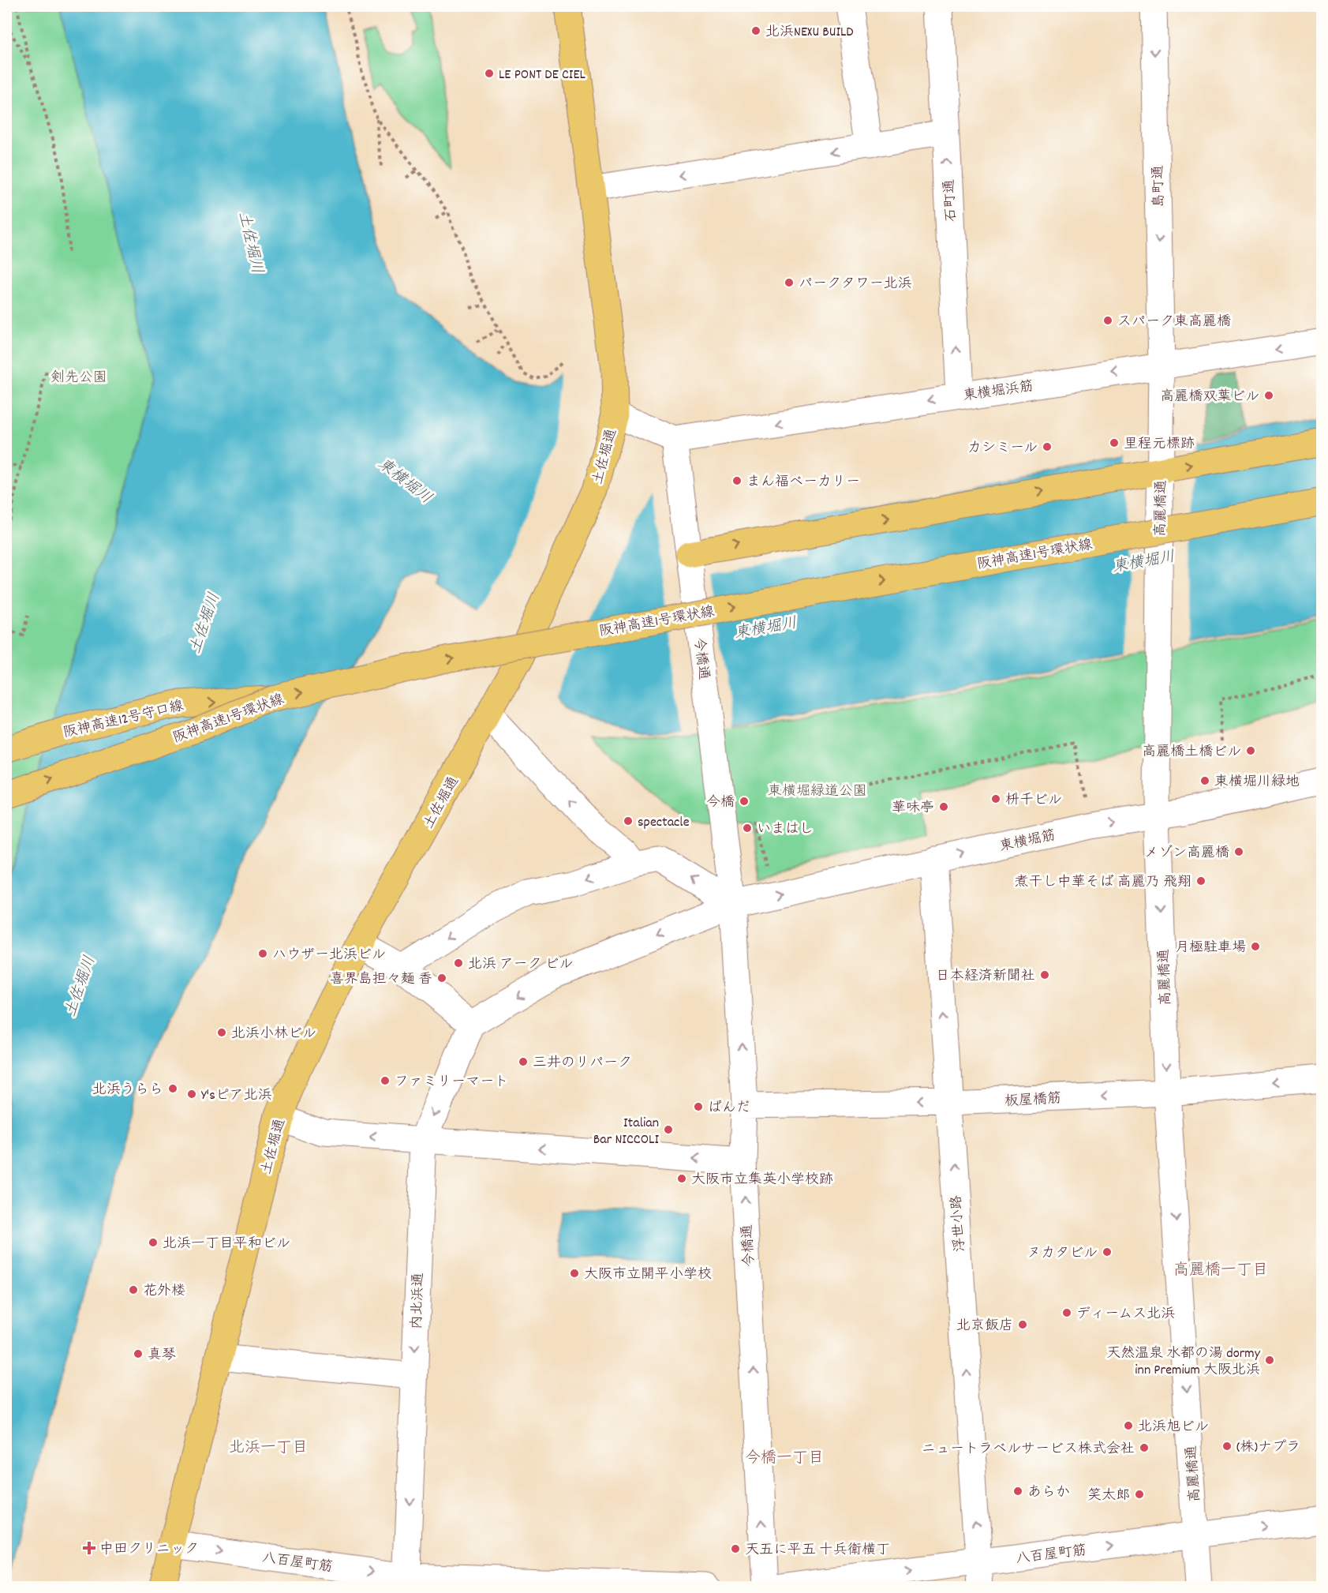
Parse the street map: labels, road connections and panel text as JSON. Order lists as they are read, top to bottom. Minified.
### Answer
{"streets":{"main road":["土佐堀通","阪神高速1号環状線","阪神高速12号守口線"],"street":["島町通","石町通","東横堀浜筋","高麗橋通","今橋通","東横堀筋","板屋橋筋","浮世小路","内北浜通","八百屋町筋"]},"crossings":[["島町通","東横堀浜筋"],["島町通","高麗橋通"],["石町通","東横堀浜筋"],["東横堀浜筋","高麗橋通"],["東横堀浜筋","今橋通"],["土佐堀通","八百屋町筋"],["高麗橋通","東横堀筋"],["高麗橋通","板屋橋筋"],["高麗橋通","八百屋町筋"],["阪神高速1号環状線","阪神高速12号守口線"],["今橋通","東横堀筋"],["今橋通","板屋橋筋"],["東横堀筋","浮世小路"],["東横堀筋","内北浜通"],["板屋橋筋","浮世小路"],["浮世小路","八百屋町筋"],["内北浜通","八百屋町筋"]],"one_way":["島町通","石町通","東横堀浜筋","高麗橋通","今橋通","阪神高速12号守口線","板屋橋筋","浮世小路","内北浜通","八百屋町筋"],"districts":["高麗橋一丁目","北浜一丁目","今橋一丁目"],"water":["土佐堀川","東横堀川"],"parks":["剣先公園","東横堀緑道公園"],"places":{"other":["北浜NEXU BUILD","LE PONT DE CIEL","パークタワー北浜","スパーク東高麗橋","高麗橋双葉ビル","里程元標跡","カシミール","まん福ベーカリー","高麗橋土橋ビル","東横堀川緑地","枡千ビル","今橋","華味亭","spectacle","いまはし","メゾン高麗橋","煮干し中華そば 高麗乃 飛翔","月極駐車場","ハウザー北浜ビル","北浜 アーク ビル","日本経済新聞社","喜界島担々麺 香","北浜小林ビル","三井のリパーク","ファミリーマート","北浜うらら","Y'sピア北浜","ぱんだ","Italian Bar NICCOLI","大阪市立集英小学校跡","北浜一丁目平和ビル","ヌカタビル","大阪市立開平小学校","花外楼","ディームス北浜","北京飯店","真琴","天然温泉 水都の湯 dormy inn Premium 大阪北浜","北浜旭ビル","(株)ナプラ","ニュートラベルサービス株式会社","あらか","笑太郎","天五に平五 十兵衛横丁"],"health":["中田クリニック"]}}
